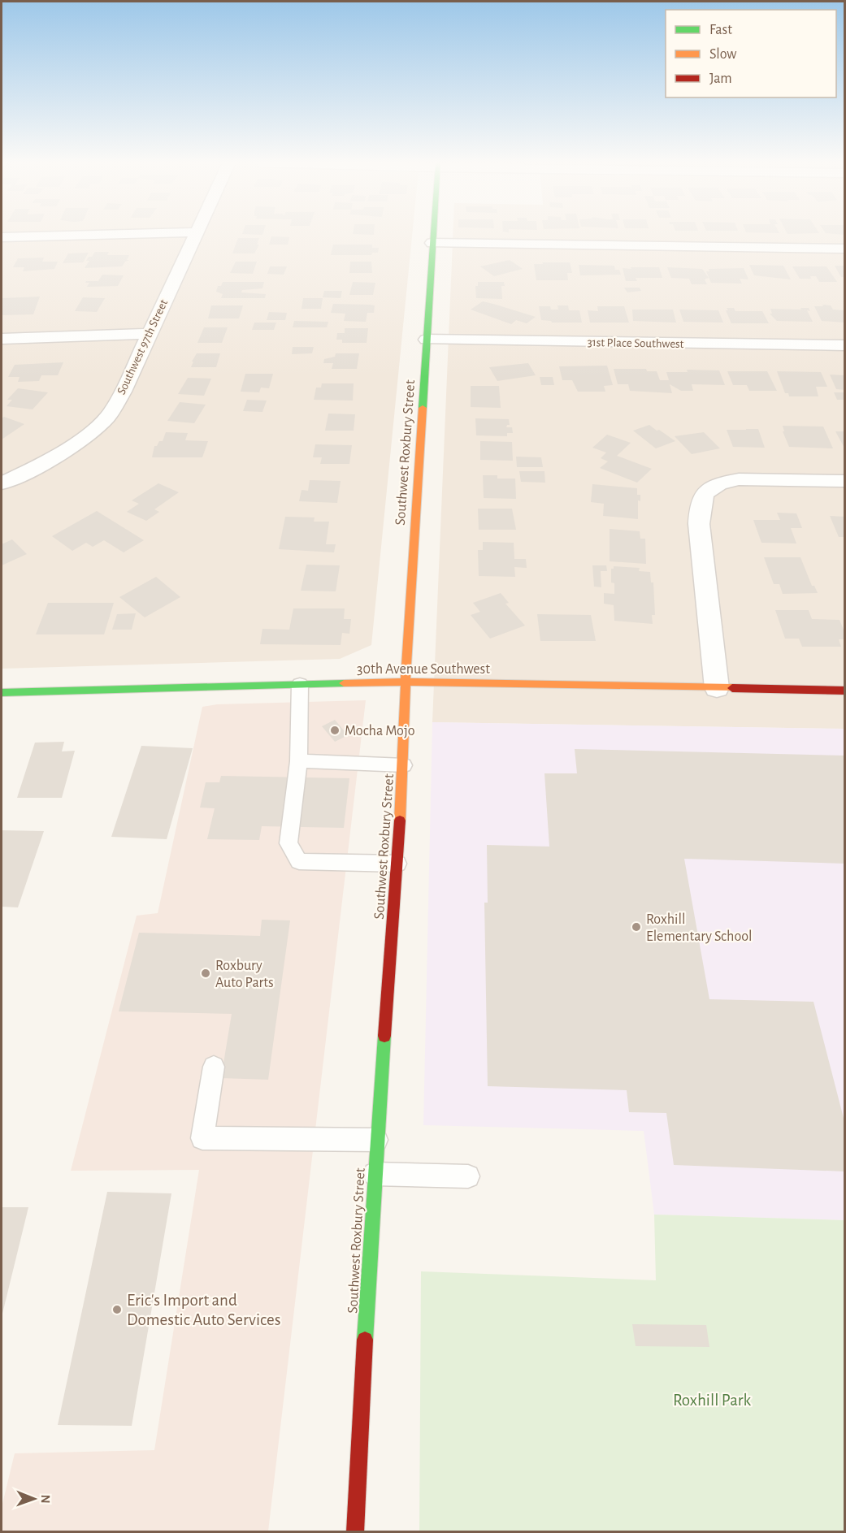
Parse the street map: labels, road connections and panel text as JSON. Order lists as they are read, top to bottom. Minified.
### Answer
{"streets":{"main road":["Southwest Roxbury Street","30th Avenue Southwest"],"street":["31st Place Southwest","Southwest 97th Street"]},"crossings":[["31st Place Southwest","Southwest Roxbury Street"],["Southwest Roxbury Street","30th Avenue Southwest"]],"parks":["Roxhill Park"],"places":["Mocha Mojo","Roxhill Elementary School","Roxbury Auto Parts","Eric's Import and Domestic Auto Services"],"legend":["Fast","Slow","Jam"],"north":"right"}
